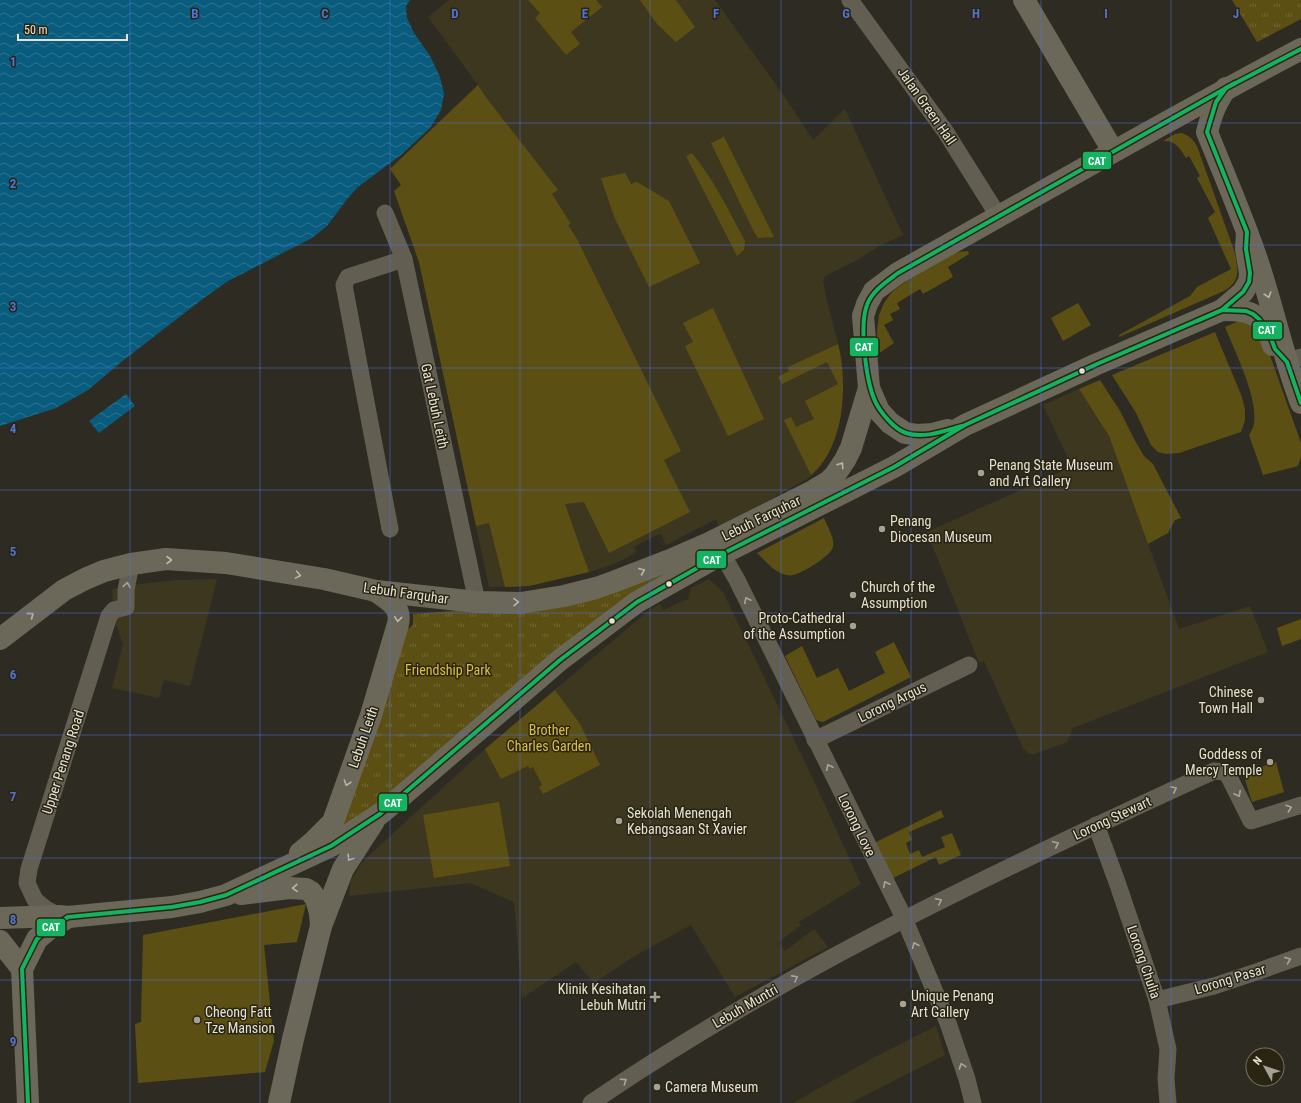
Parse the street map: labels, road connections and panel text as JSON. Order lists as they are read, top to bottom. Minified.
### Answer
{"streets":{"main road":["Lebuh Farquhar","Lebuh Leith"],"street":["Jalan Green Hall","Gat Lebuh Leith","Lorong Argus","Upper Penang Road","Lorong Stewart","Lorong Love","Lorong Chulia","Lorong Pasar","Lebuh Muntri"]},"crossings":[["Gat Lebuh Leith","Lebuh Farquhar"],["Lebuh Farquhar","Lebuh Leith"],["Lebuh Farquhar","Upper Penang Road"],["Lebuh Farquhar","Lorong Love"],["Lorong Argus","Lorong Love"],["Lorong Stewart","Lorong Love"],["Lorong Stewart","Lorong Chulia"],["Lorong Stewart","Lebuh Muntri"],["Lorong Love","Lebuh Muntri"],["Lorong Chulia","Lorong Pasar"]],"one_way":["Upper Penang Road","Lorong Stewart","Lorong Love","Lorong Pasar","Lebuh Muntri"],"parks":["Friendship Park","Brother Charles Garden"],"places":{"other":["Penang State Museum and Art Gallery","Penang Diocesan Museum","Church of the Assumption","Proto-Cathedral of the Assumption","Chinese Town Hall","Goddess of Mercy Temple","Sekolah Menengah Kebangsaan St Xavier","Unique Penang Art Gallery","Cheong Fatt Tze Mansion","Camera Museum"],"health":["Klinik Kesihatan Lebuh Mutri"]},"lines":["transit line CAT"],"scale_bar":"50 m","north":"top left","grid":{"columns":["B","C","D","E","F","G","H","I","J"],"rows":["1","2","3","4","5","6","7","8","9"]}}
